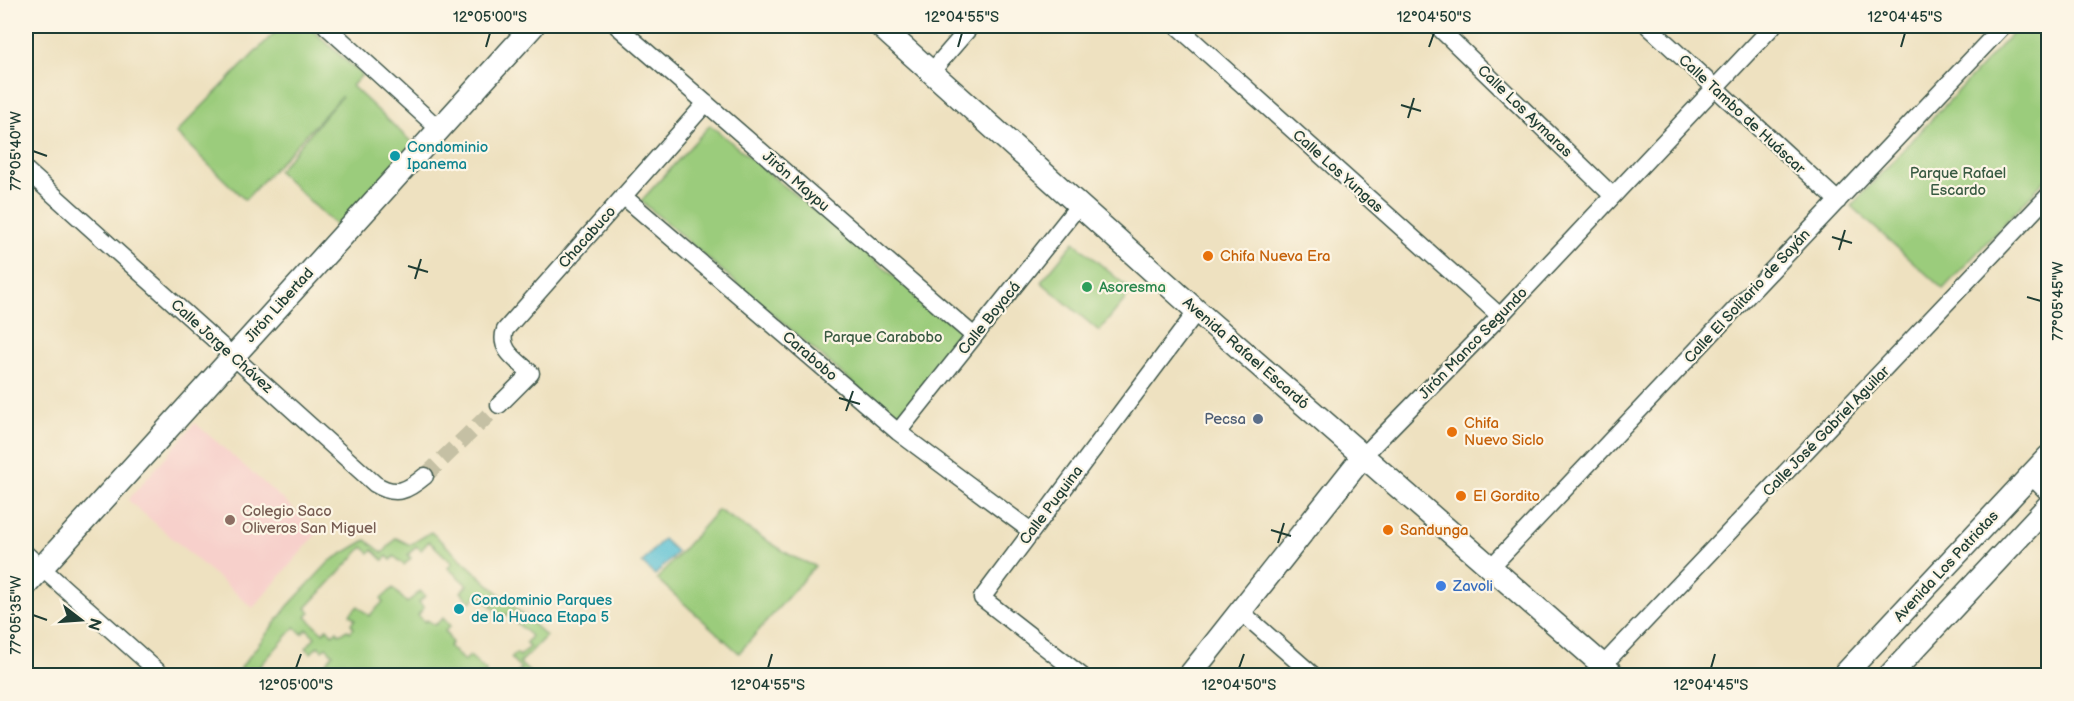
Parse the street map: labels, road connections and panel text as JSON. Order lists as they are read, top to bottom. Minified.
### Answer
{"streets":{"main road":["Jirón Libertad","Jirón Manco Segundo","Avenida Rafael Escardó","Avenida Los Patriotas"],"street":["Calle Los Aymaras","Calle Tambo de Huáscar","Calle Los Yungas","Jirón Maypu","Chacabuco","Calle El Solitario de Sayán","Calle Boyacá","Calle Jorge Chávez","Carabobo","Calle José Gabriel Aguilar","Calle Puquina"]},"crossings":[["Calle Los Aymaras","Jirón Manco Segundo"],["Calle Tambo de Huáscar","Calle El Solitario de Sayán"],["Calle Tambo de Huáscar","Jirón Manco Segundo"],["Calle Los Yungas","Jirón Manco Segundo"],["Jirón Maypu","Chacabuco"],["Jirón Maypu","Calle Boyacá"],["Chacabuco","Carabobo"],["Calle El Solitario de Sayán","Avenida Rafael Escardó"],["Jirón Libertad","Calle Jorge Chávez"],["Calle Boyacá","Avenida Rafael Escardó"],["Calle Boyacá","Carabobo"],["Jirón Manco Segundo","Avenida Rafael Escardó"],["Avenida Rafael Escardó","Calle José Gabriel Aguilar"],["Avenida Rafael Escardó","Calle Puquina"],["Carabobo","Calle Puquina"]],"parks":["Parque Rafael Escardo","Parque Carabobo"],"places":["Condominio Ipanema","Chifa Nueva Era","Asoresma","Pecsa","Chifa Nuevo Siclo","El Gordito","Colegio Saco Oliveros San Miguel","Sandunga","Zavoli","Condominio Parques de la Huaca Etapa 5"],"north":"right","coordinates":["12°05'00\"S","12°04'55\"S","12°04'50\"S","12°04'45\"S","77°05'40\"W","77°05'45\"W","77°05'35\"W"]}
